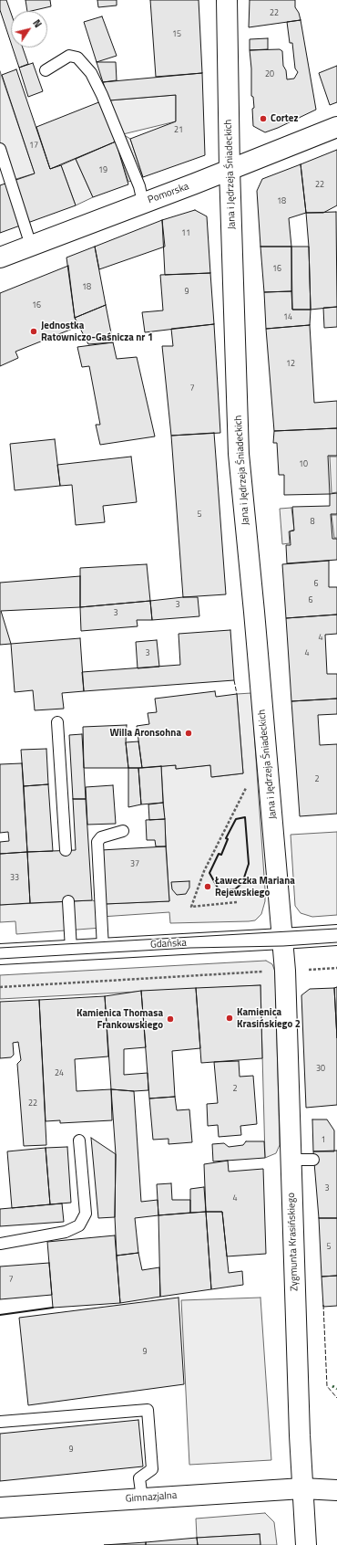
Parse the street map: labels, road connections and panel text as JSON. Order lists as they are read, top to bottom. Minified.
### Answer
{"streets":{"street":["Jana i Jędrzeja Śniadeckich","Pomorska","Gdańska","Zygmunta Krasińskiego","Gimnazjalna"]},"crossings":[["Jana i Jędrzeja Śniadeckich","Pomorska"],["Jana i Jędrzeja Śniadeckich","Gdańska"],["Jana i Jędrzeja Śniadeckich","Zygmunta Krasińskiego"],["Gdańska","Zygmunta Krasińskiego"],["Zygmunta Krasińskiego","Gimnazjalna"]],"places":["Cortez","Jednostka Ratowniczo-Gaśnicza nr 1","Willa Aronsohna","Ławeczka Mariana Rejewskiego","Kamienica Krasińskiego 2","Kamienica Thomasa Frankowskiego"],"house_numbers":["22","15","20","21","17","19","22","18","11","16","18","9","16","14","12","7","10","5","8","6","6","3","3","4","3","4","2","37","33","30","24","2","22","1","3","4","5","7","9","9"],"north":"top right"}
